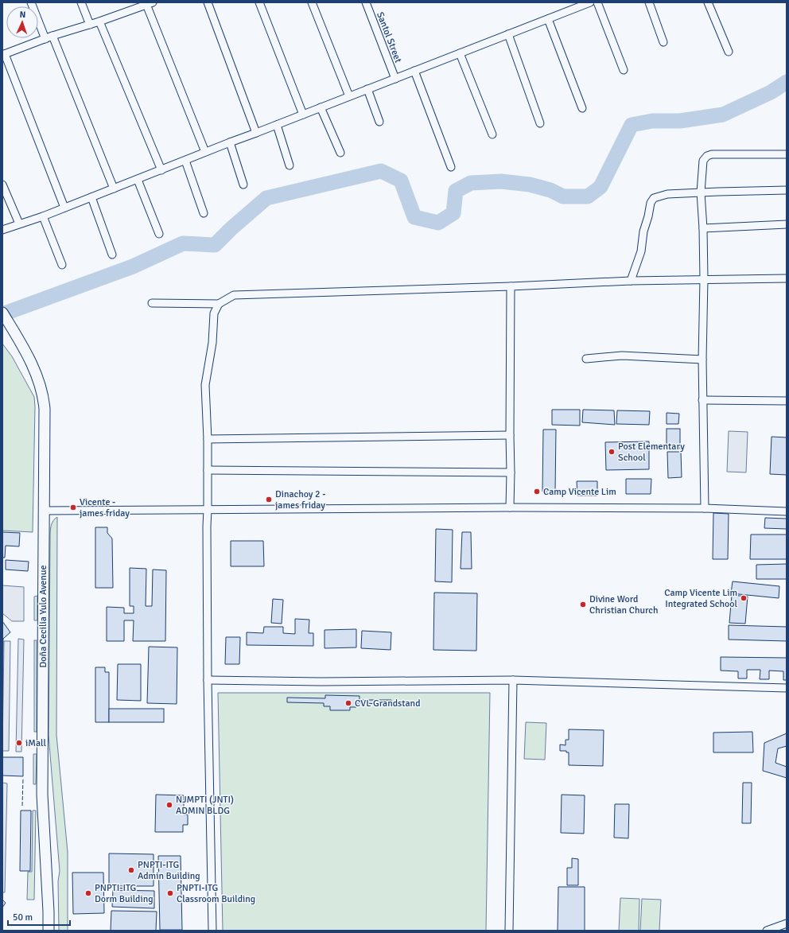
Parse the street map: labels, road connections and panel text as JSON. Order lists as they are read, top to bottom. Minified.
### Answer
{"streets":{"main road":["Doña Cecilia Yulo Avenue"],"street":["Santol Street"]},"places":["Post Elementary School","Camp Vicente Lim","Dinachoy 2 - james friday","Vicente - james friday","Camp Vicente Lim Integrated School","Divine Word Christian Church","CVL Grandstand","iMall","NJMPTI (JNTI) ADMIN BLDG","PNPTI-ITG Admin Building","PNPTI-ITG Dorm Building","PNPTI-ITG Classroom Building"],"scale_bar":"50 m","north":"top"}
